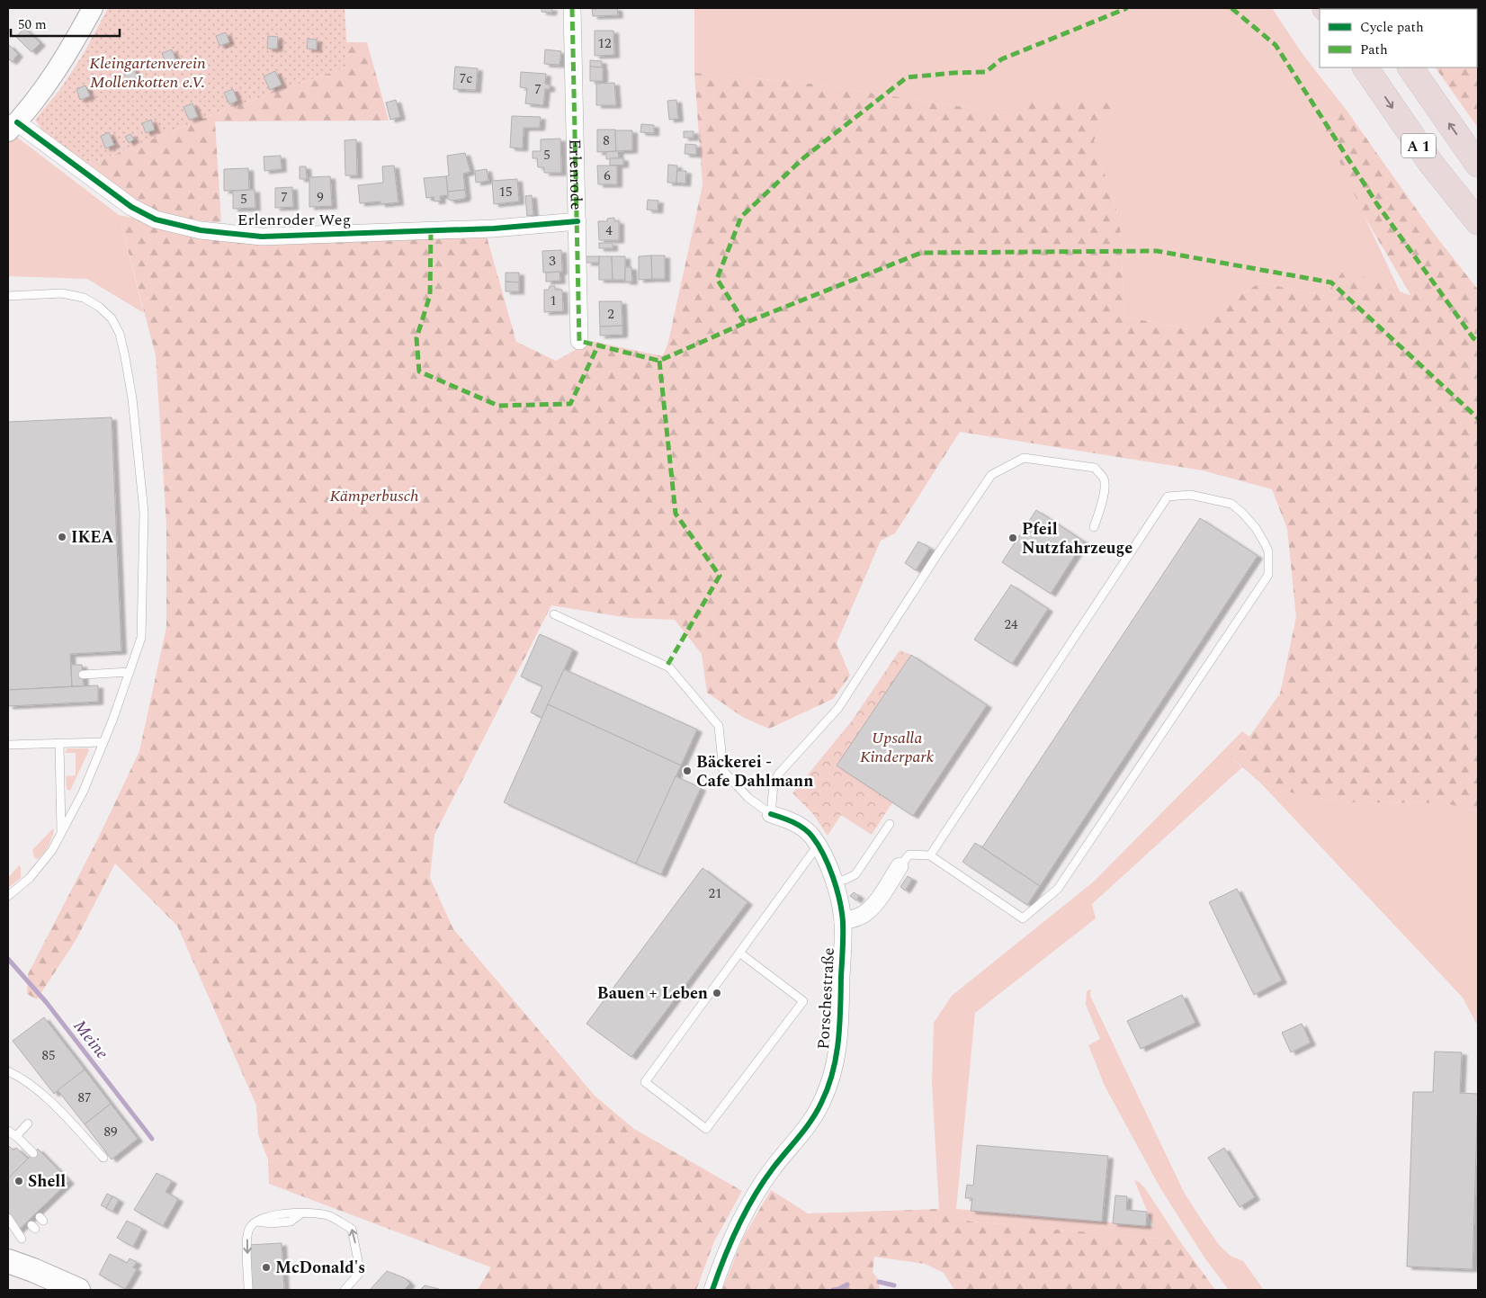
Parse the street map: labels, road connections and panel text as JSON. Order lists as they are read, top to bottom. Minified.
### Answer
{"streets":{"highway":["A 1"],"street":["Erlenrode","Erlenroder Weg","Porschestraße"]},"crossings":[["Erlenrode","Erlenroder Weg"]],"water":["Meine"],"parks":["Kleingartenverein Mollenkotten e.V.","Kämperbusch","Upsalla Kinderpark"],"places":["IKEA","Pfeil Nutzfahrzeuge","Bäckerei - Cafe Dahlmann","Bauen + Leben","Shell","McDonald's"],"house_numbers":["12","7c","7","8","5","6","15","7","9","5","4","3","1","2","24","21","85","87","89"],"legend":["Cycle path","Path"],"scale_bar":"50 m"}
